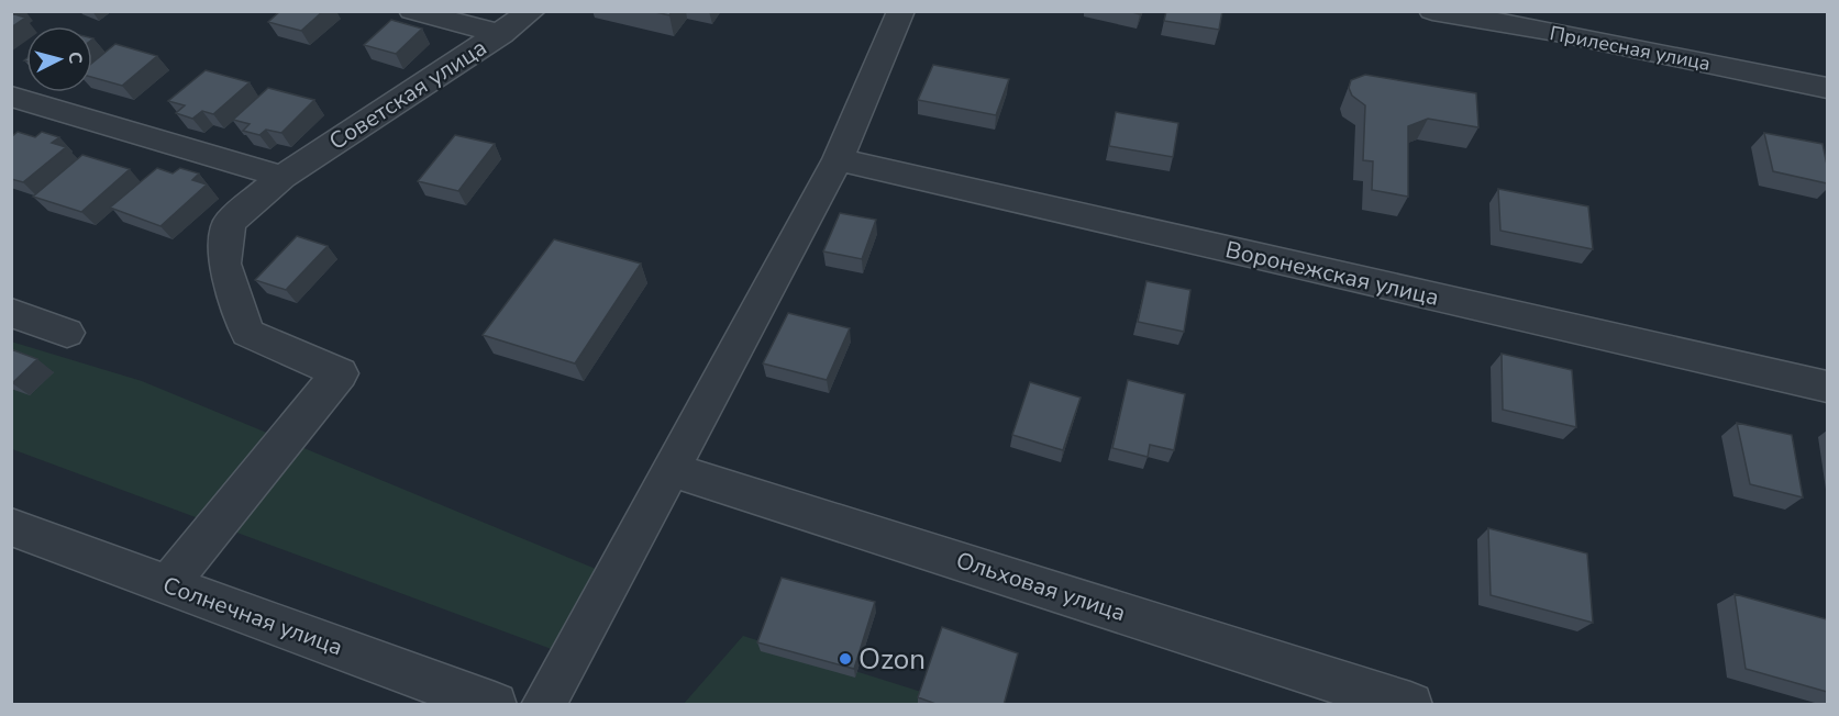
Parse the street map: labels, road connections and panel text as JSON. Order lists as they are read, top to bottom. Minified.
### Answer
{"streets":{"street":["Прилесная улица","Советская улица","Воронежская улица","Ольховая улица","Солнечная улица"]},"crossings":[["Советская улица","Солнечная улица"]],"places":["Ozon"],"north":"right"}
